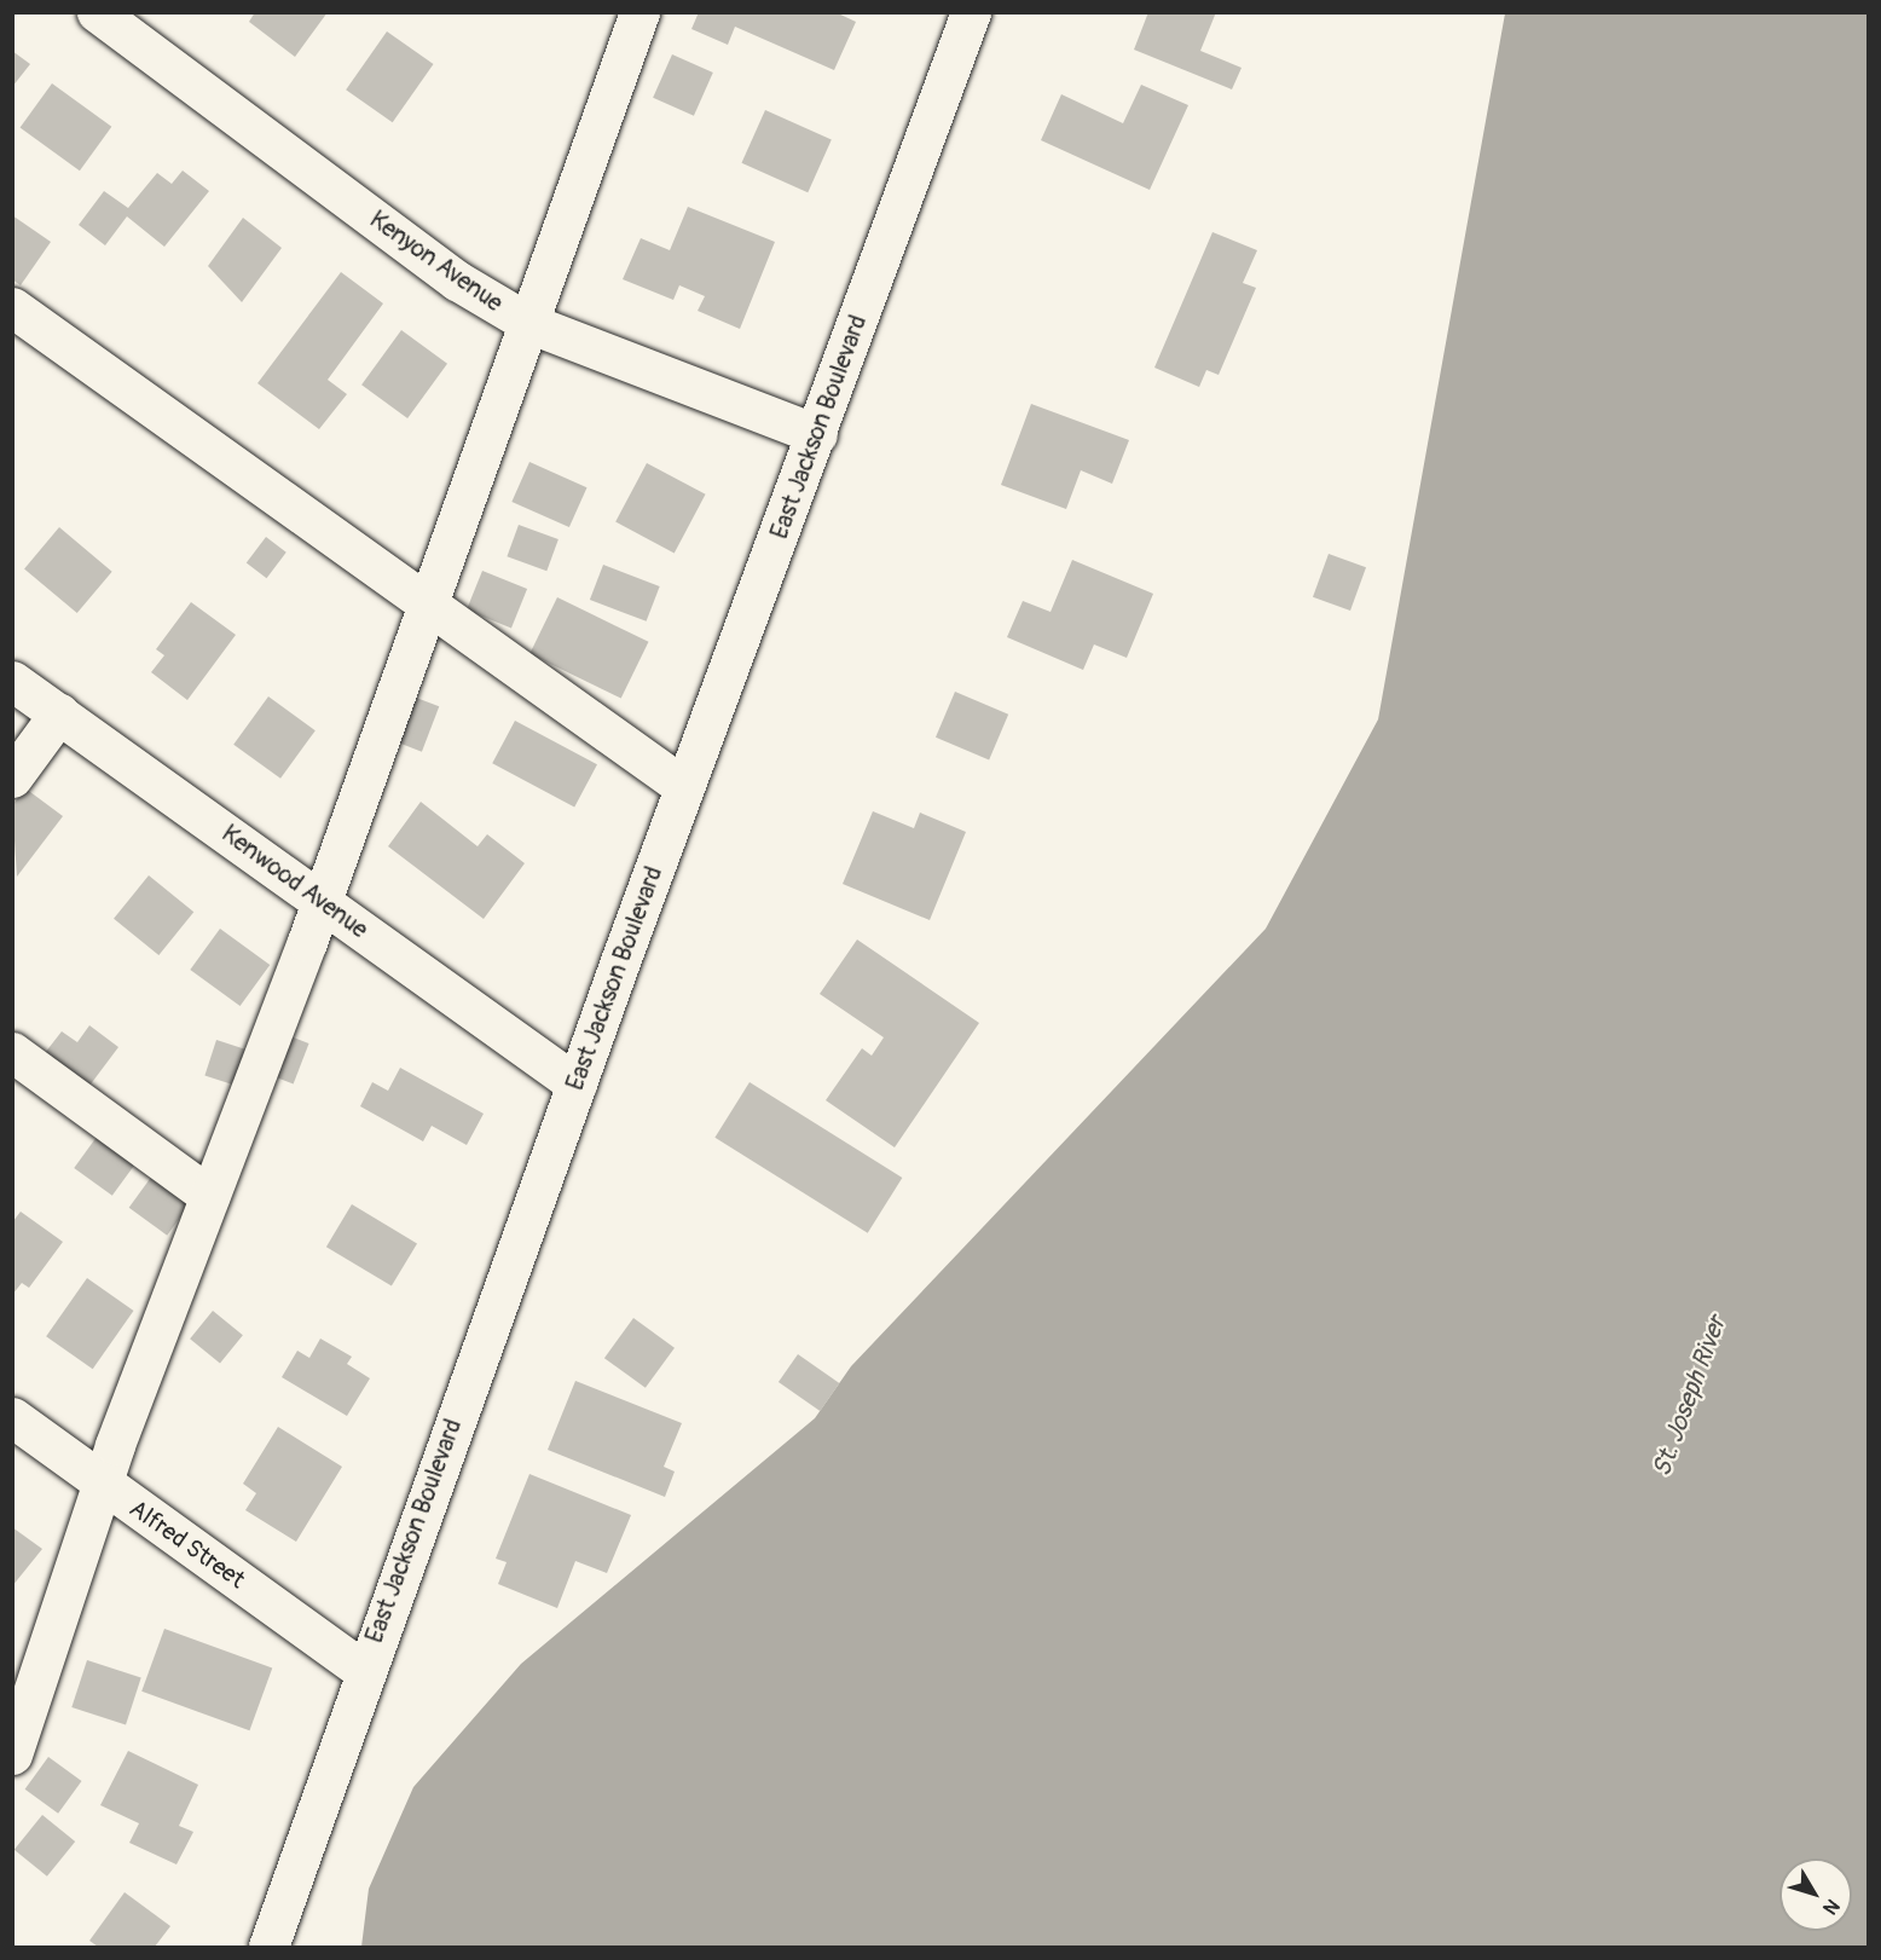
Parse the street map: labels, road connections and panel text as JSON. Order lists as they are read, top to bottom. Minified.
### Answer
{"streets":{"main road":["Kenyon Avenue","East Jackson Boulevard","Kenwood Avenue","Alfred Street"]},"crossings":[["Kenyon Avenue","East Jackson Boulevard"],["East Jackson Boulevard","Kenwood Avenue"],["East Jackson Boulevard","Alfred Street"]],"water":["St. Joseph River"],"north":"bottom right"}
